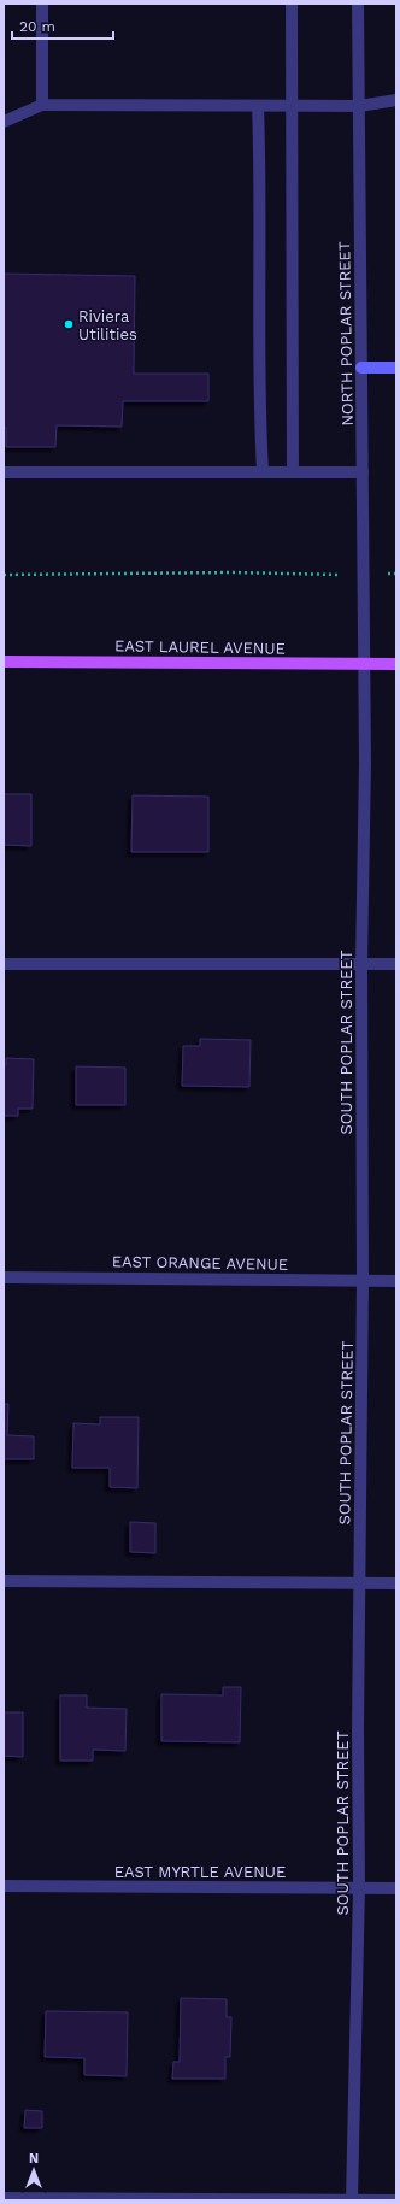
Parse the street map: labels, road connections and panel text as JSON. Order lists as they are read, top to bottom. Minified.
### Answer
{"streets":{"main road":["EAST LAUREL AVENUE"],"street":["NORTH POPLAR STREET","SOUTH POPLAR STREET","EAST ORANGE AVENUE","EAST MYRTLE AVENUE"]},"crossings":[["NORTH POPLAR STREET","EAST LAUREL AVENUE"],["NORTH POPLAR STREET","SOUTH POPLAR STREET"],["EAST LAUREL AVENUE","SOUTH POPLAR STREET"],["SOUTH POPLAR STREET","EAST ORANGE AVENUE"],["SOUTH POPLAR STREET","EAST MYRTLE AVENUE"]],"places":["Riviera Utilities"],"scale_bar":"20 m","north":"top"}
